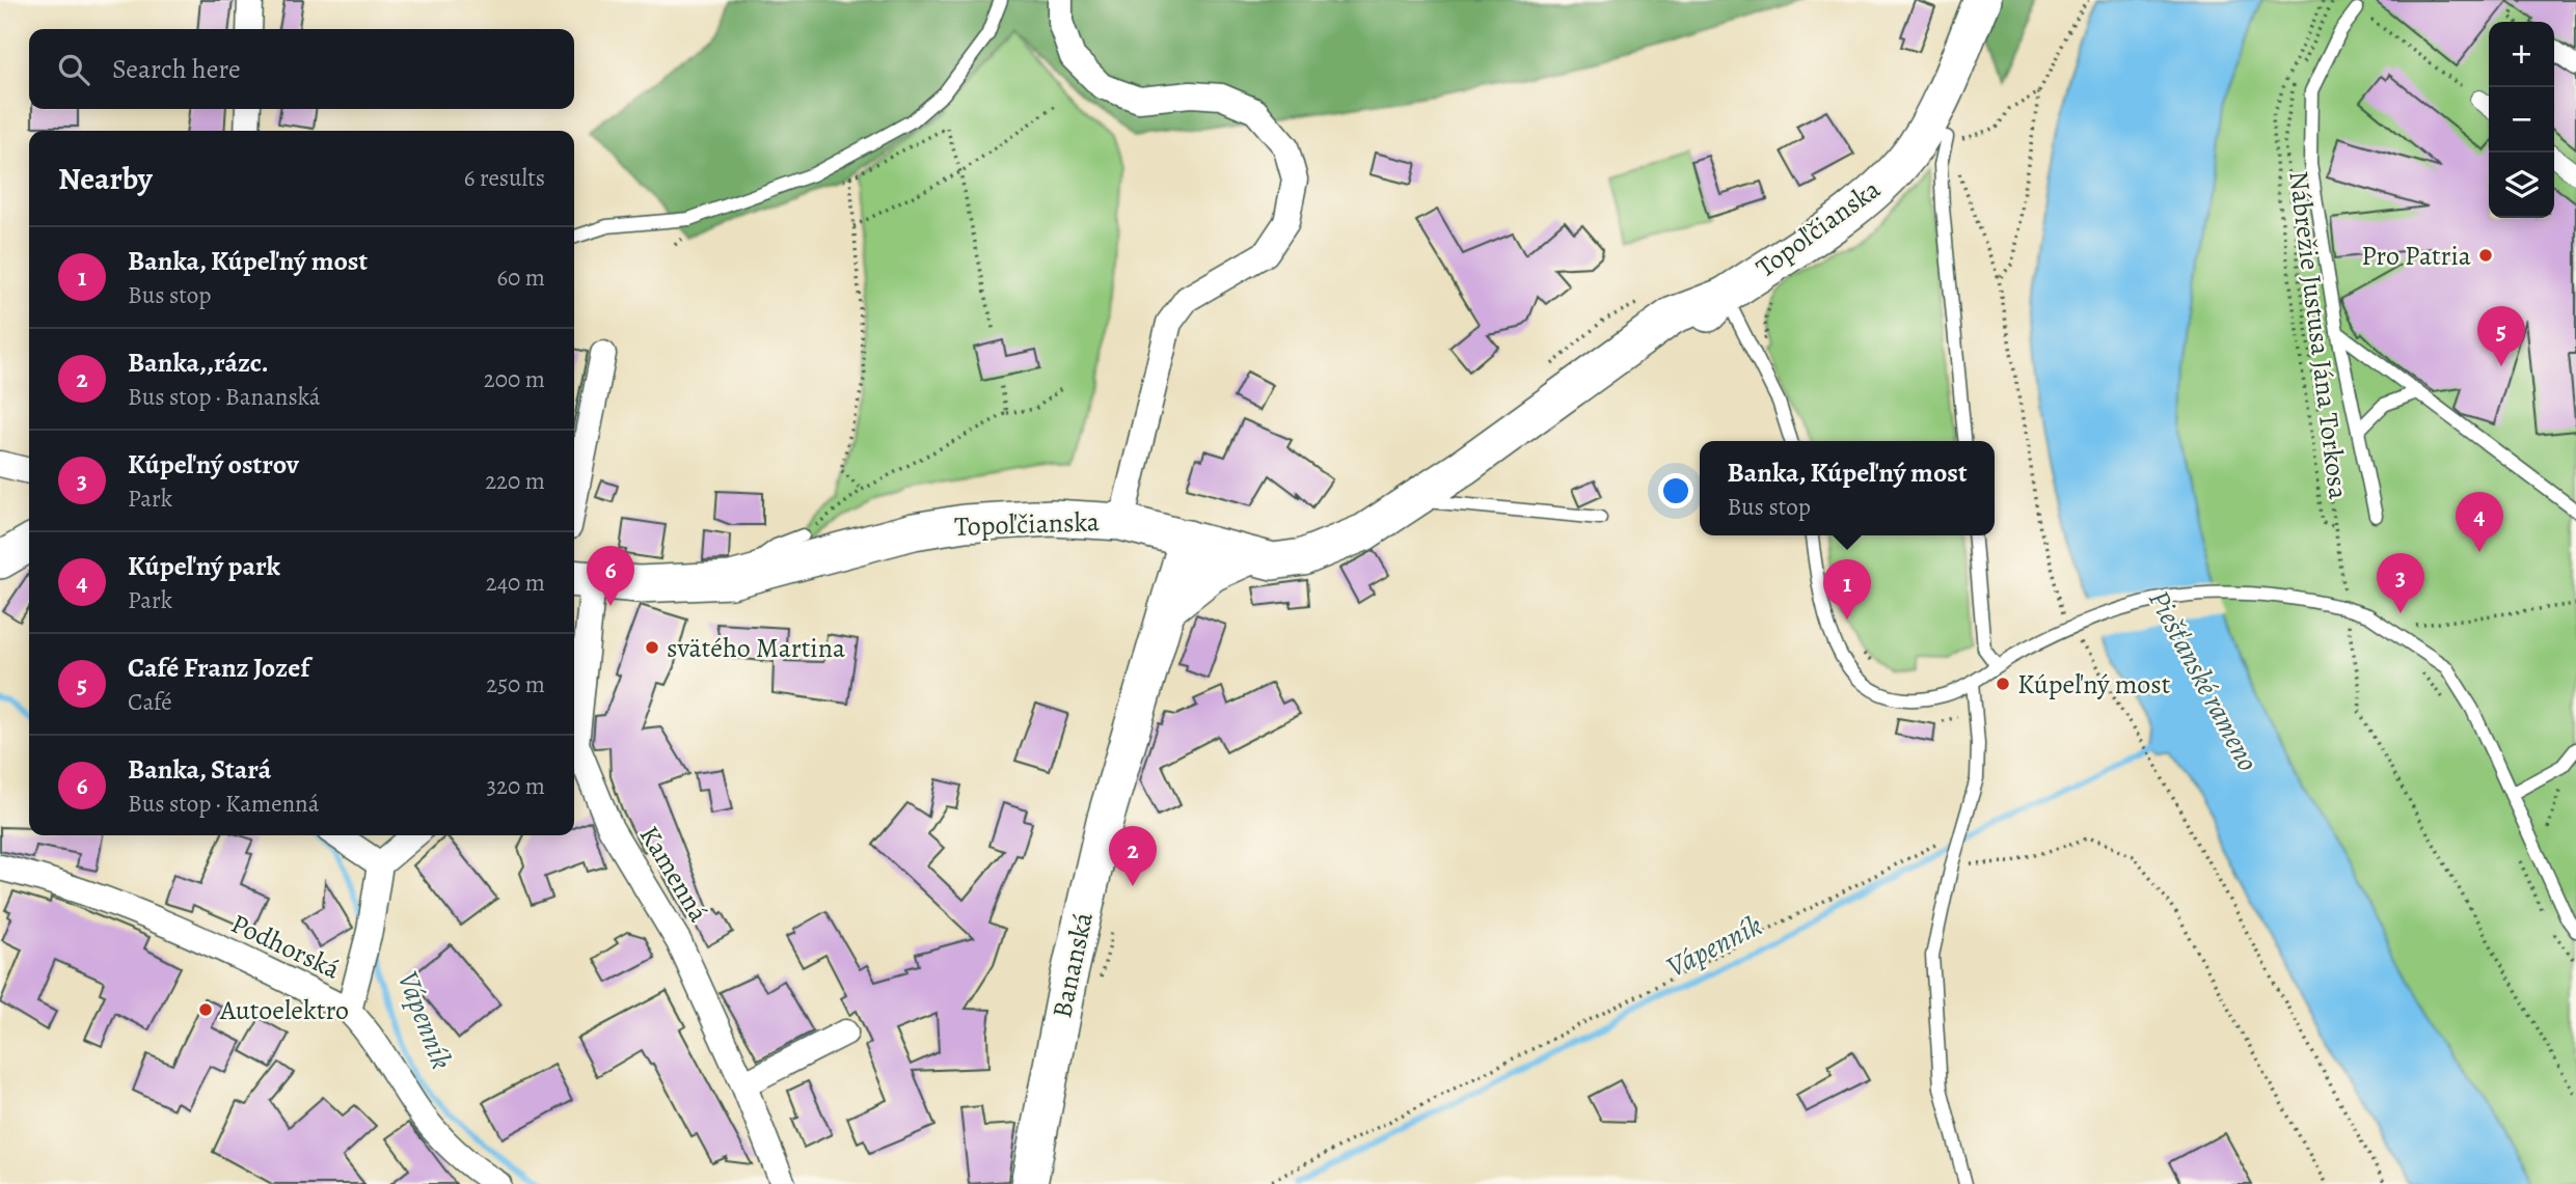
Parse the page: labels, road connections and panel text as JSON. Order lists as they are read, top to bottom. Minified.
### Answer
{"streets":{"main road":["Topoľčianska","Bananská"],"street":["Kamenná","Podhorská"],"path":["Nábrežie Justusa Jána Torkosa"]},"crossings":[["Topoľčianska","Kamenná"],["Topoľčianska","Bananská"]],"water":["Piešťanské rameno","Vápenník"],"places":["Pro Patria","svätého Martina","Kúpeľný most","Autoelektro"],"page":{"map_buttons":["+","−"],"search":"Search here","heading":["Nearby","6 results"],"list":[{"mark":"1","name":"Banka, Kúpeľný most","note":"Bus stop","value":"60 m"},{"mark":"2","name":"Banka,,rázc.","note":"Bus stop · Bananská","value":"200 m"},{"mark":"3","name":"Kúpeľný ostrov","note":"Park","value":"220 m"},{"mark":"4","name":"Kúpeľný park","note":"Park","value":"240 m"},{"mark":"5","name":"Café Franz Jozef","note":"Café","value":"250 m"},{"mark":"6","name":"Banka, Stará","note":"Bus stop · Kamenná","value":"320 m"}],"pins":["5","4","6","3","1","2"],"popup":["Banka, Kúpeľný most","Bus stop"]}}
